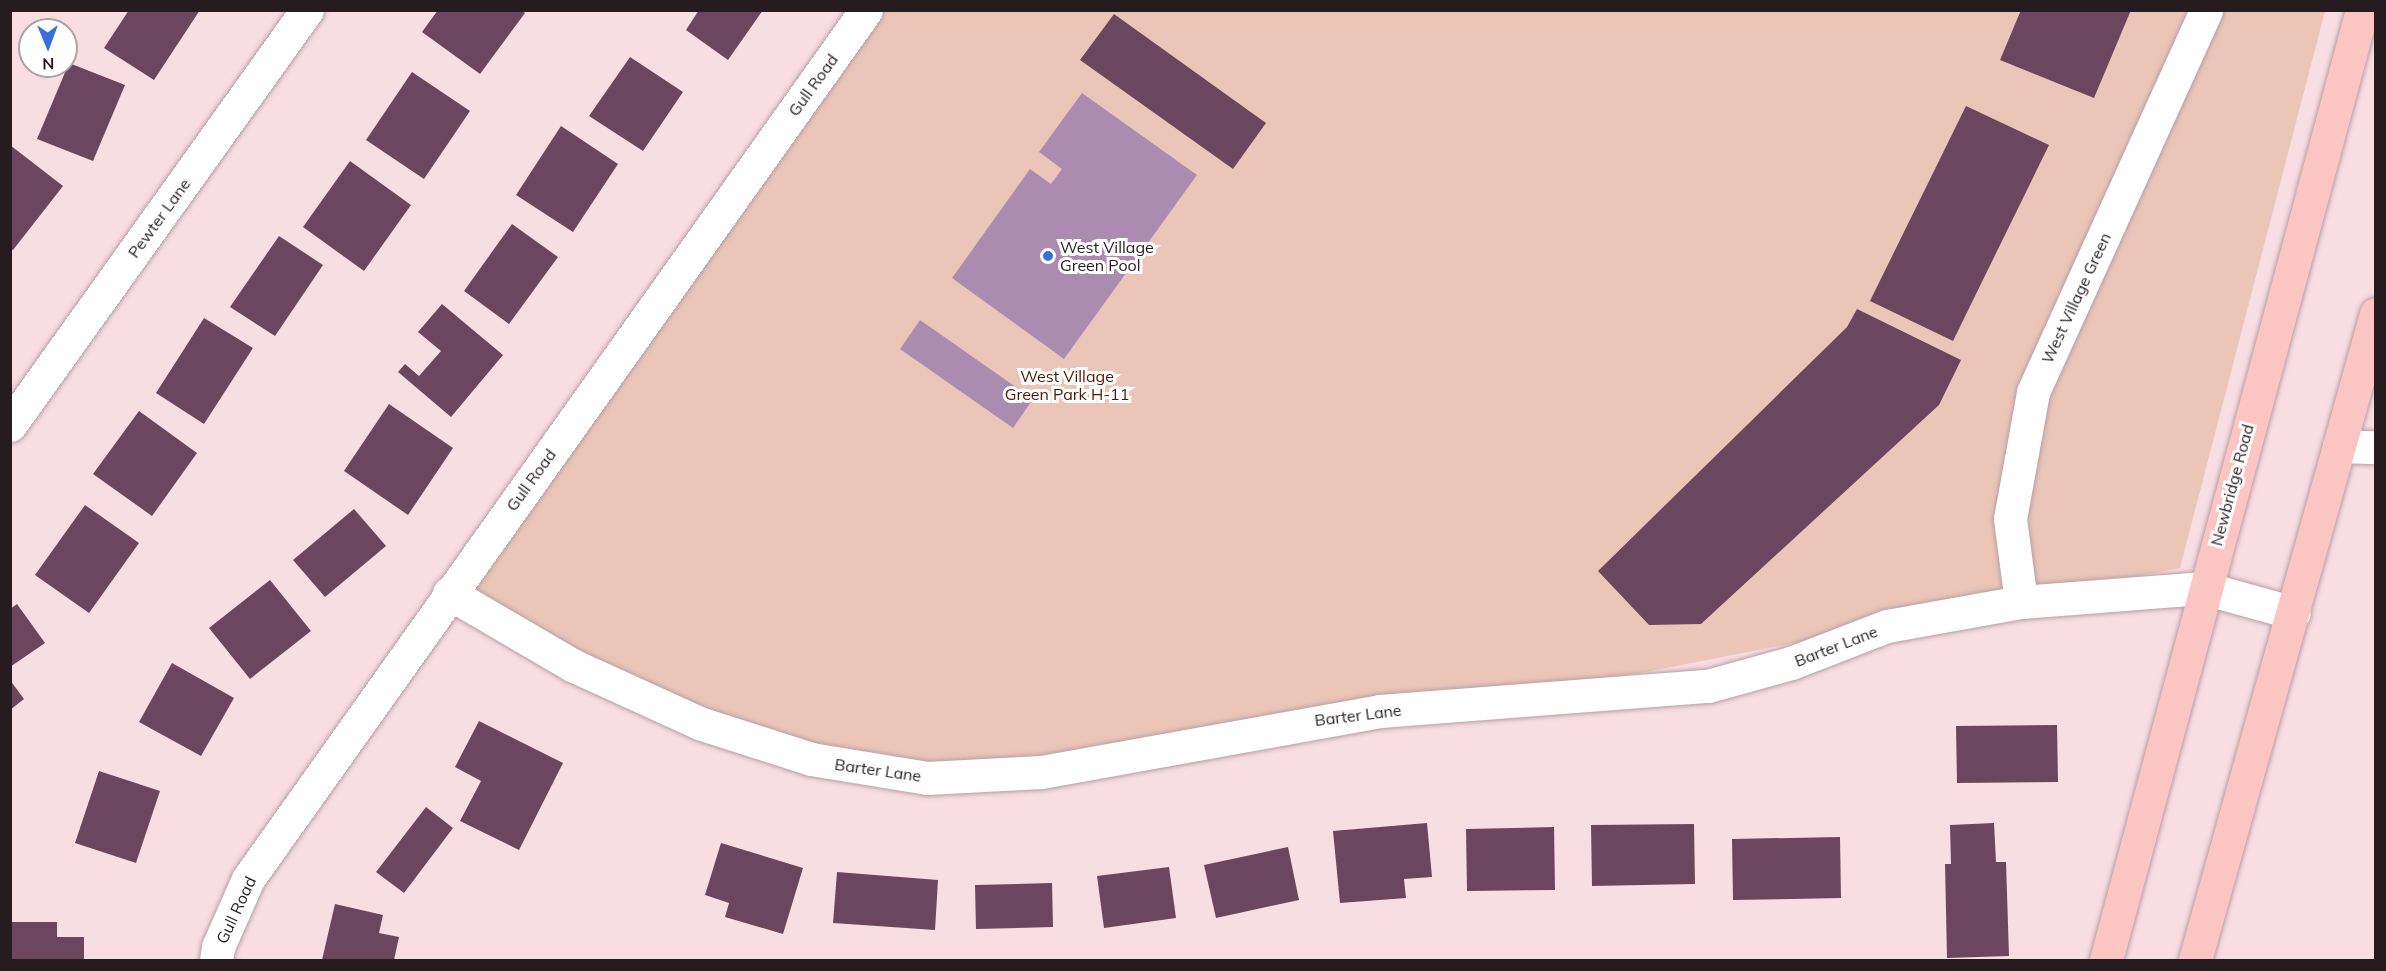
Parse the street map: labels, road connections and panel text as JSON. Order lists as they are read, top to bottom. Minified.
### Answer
{"streets":{"main road":["Newbridge Road"],"street":["Gull Road","Pewter Lane","West Village Green","Barter Lane"]},"crossings":[["Gull Road","Barter Lane"],["West Village Green","Barter Lane"],["Newbridge Road","Barter Lane"]],"parks":["West Village Green Park H-11"],"places":["West Village Green Pool"],"north":"bottom"}
